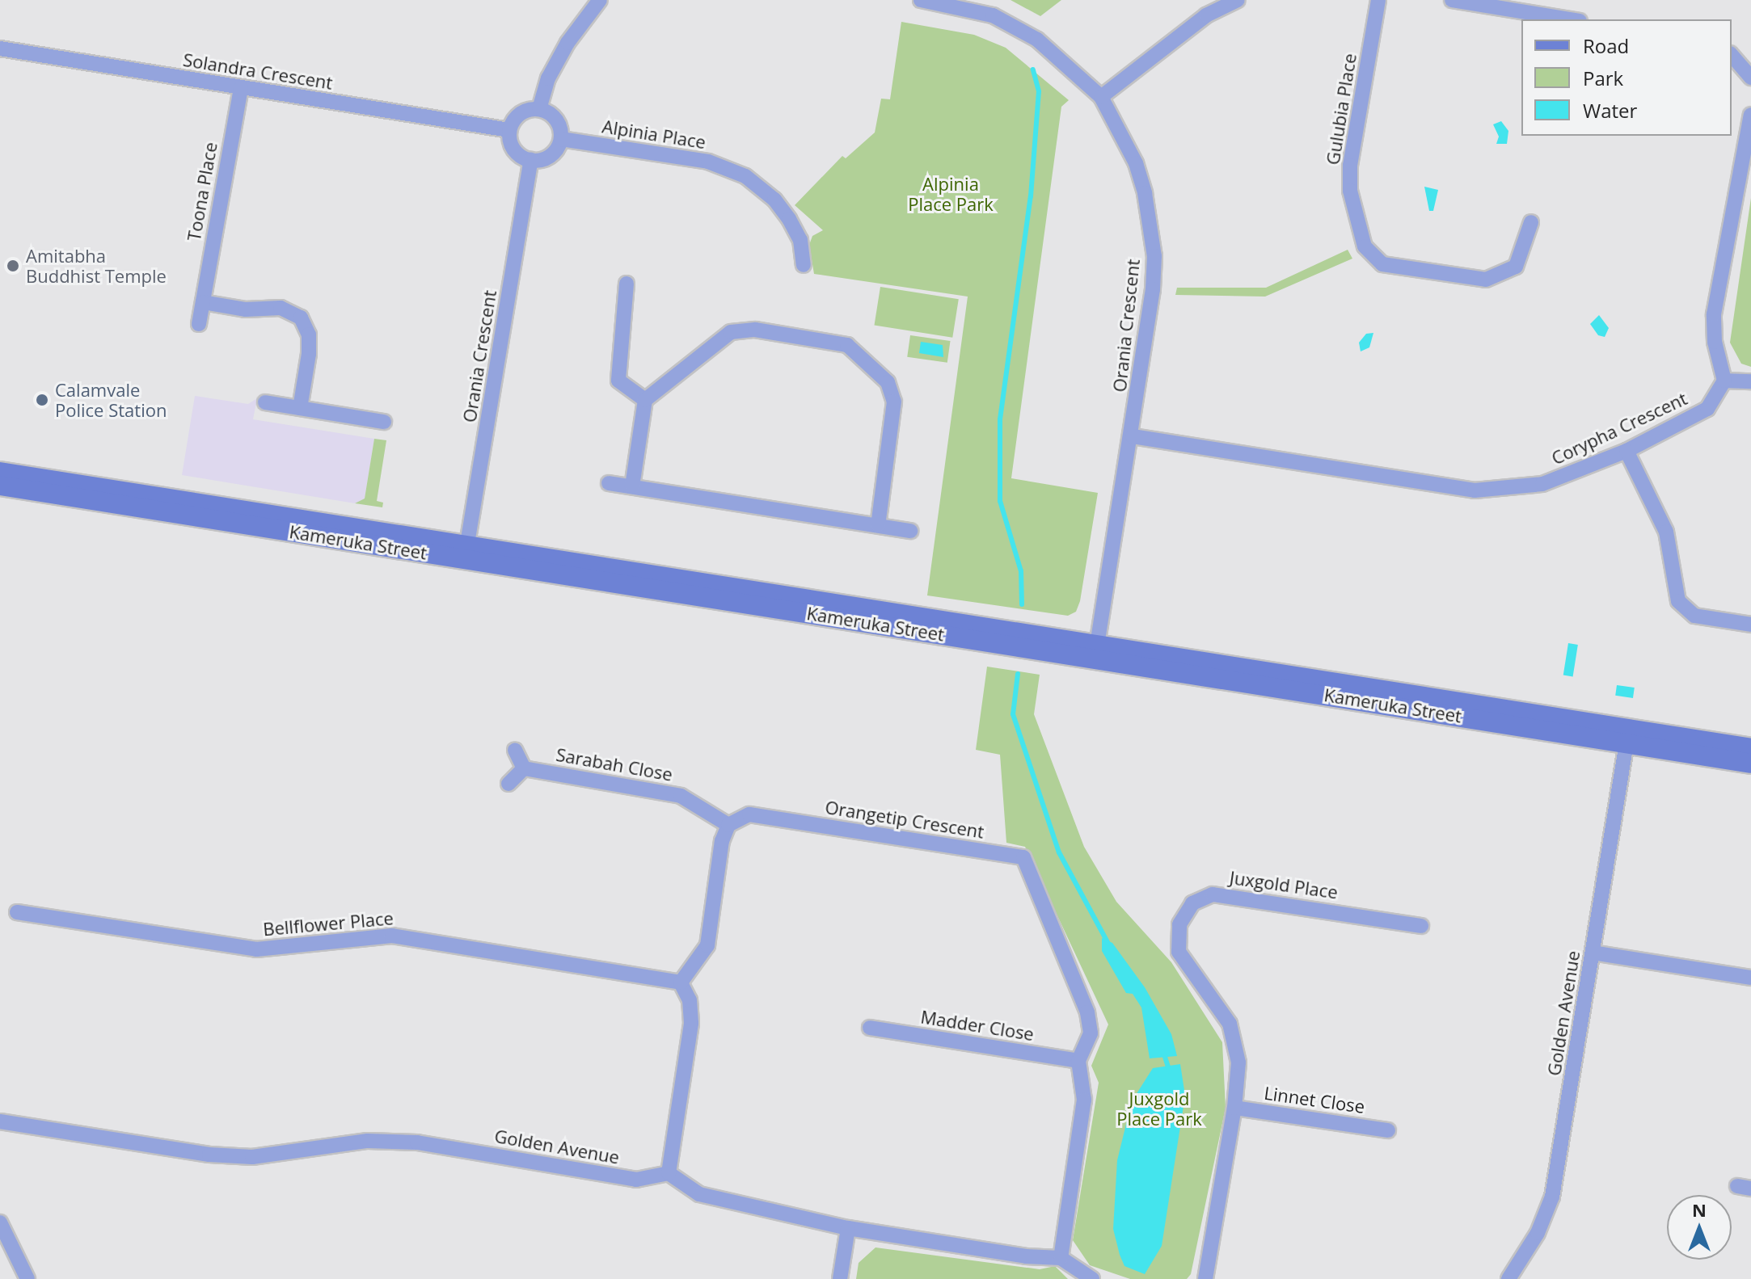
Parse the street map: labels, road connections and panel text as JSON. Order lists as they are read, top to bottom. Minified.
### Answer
{"streets":{"street":["Solandra Crescent","Gulubia Place","Alpinia Place","Toona Place","Orania Crescent","Corypha Crescent","Kameruka Street","Sarabah Close","Orangetip Crescent","Juxgold Place","Bellflower Place","Golden Avenue","Madder Close","Linnet Close"]},"crossings":[["Solandra Crescent","Alpinia Place"],["Solandra Crescent","Toona Place"],["Solandra Crescent","Orania Crescent"],["Alpinia Place","Orania Crescent"],["Orania Crescent","Corypha Crescent"],["Orania Crescent","Kameruka Street"],["Kameruka Street","Golden Avenue"],["Sarabah Close","Orangetip Crescent"],["Orangetip Crescent","Madder Close"],["Juxgold Place","Linnet Close"]],"parks":["Alpinia Place Park","Juxgold Place Park"],"places":["Amitabha Buddhist Temple","Calamvale Police Station"],"legend":["Road","Park","Water"],"north":"top"}
